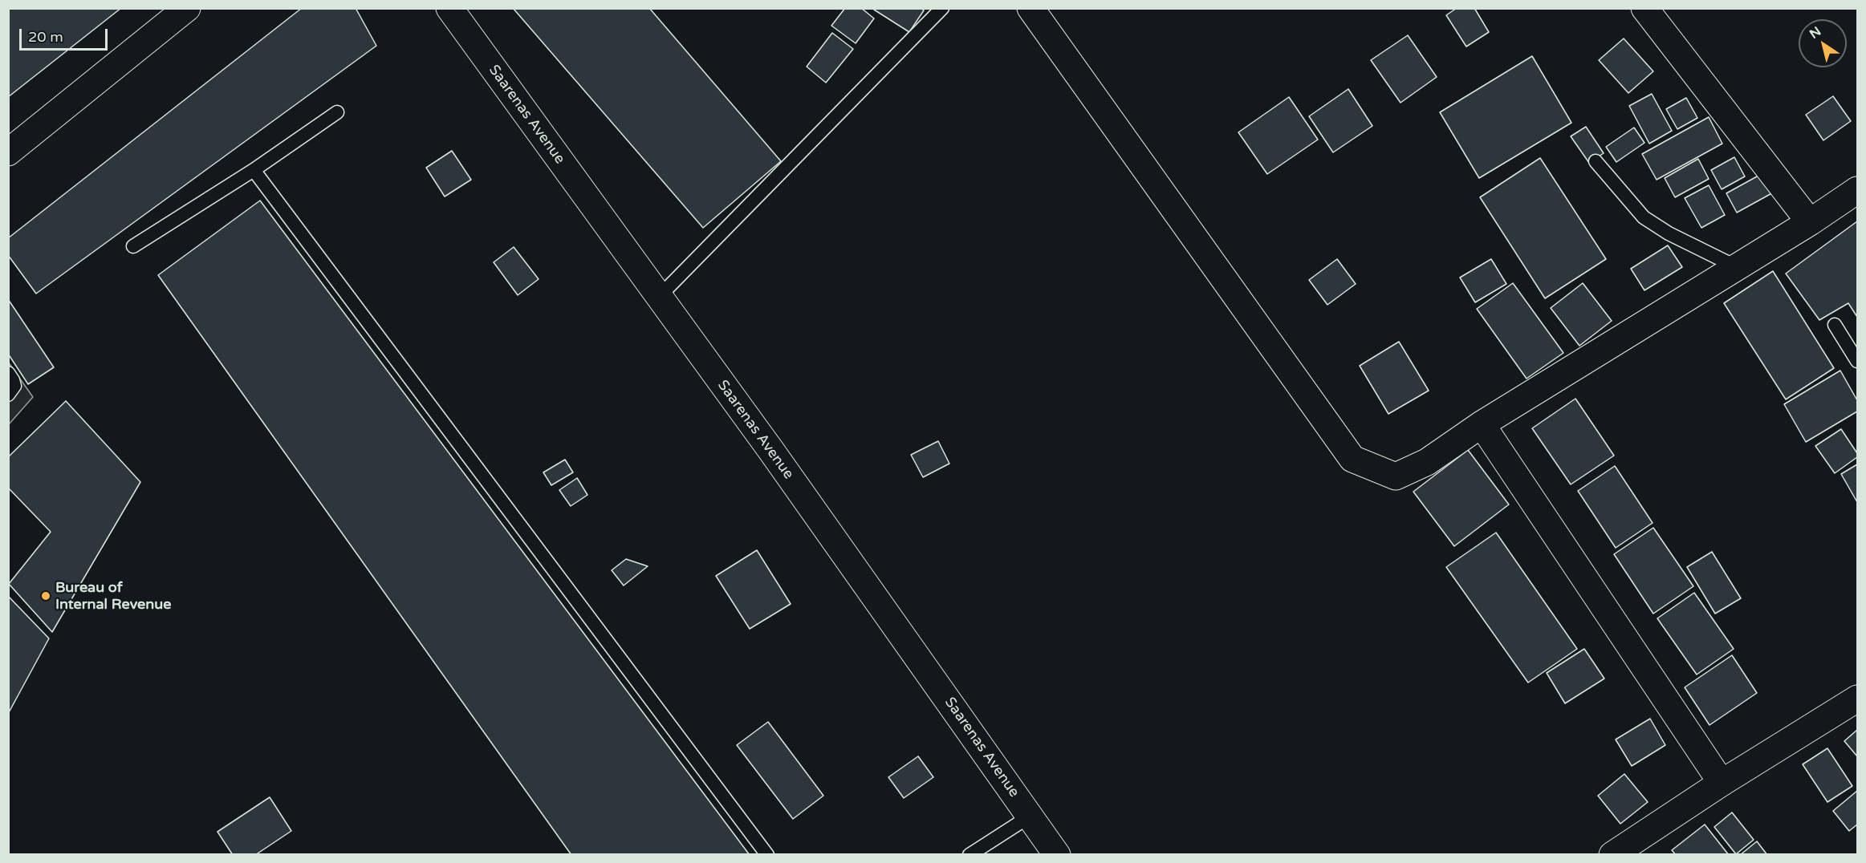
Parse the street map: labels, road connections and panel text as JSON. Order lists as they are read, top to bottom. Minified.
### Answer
{"streets":{"street":["Saarenas Avenue"]},"places":["Bureau of Internal Revenue"],"scale_bar":"20 m","north":"top left"}
